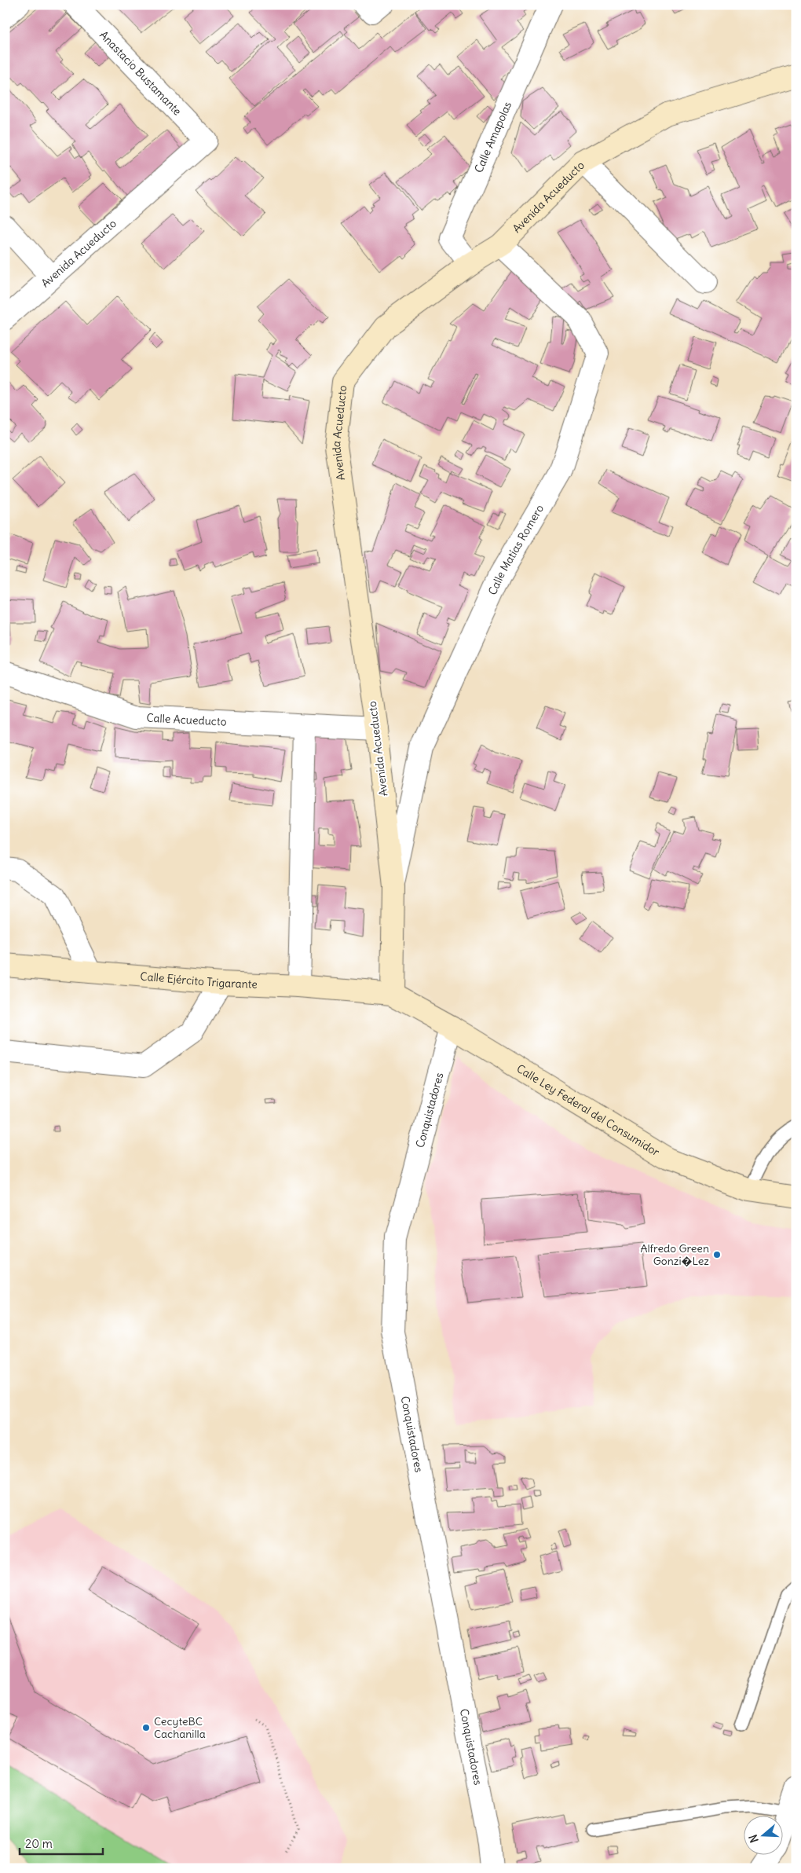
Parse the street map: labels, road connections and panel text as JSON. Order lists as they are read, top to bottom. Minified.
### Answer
{"streets":{"main road":["Avenida Acueducto","Calle Ejército Trigarante","Calle Ley Federal del Consumidor"],"street":["Anastacio Bustamante","Calle Amapolas","Calle Matías Romero","Calle Acueducto","Conquistadores"]},"crossings":[["Anastacio Bustamante","Avenida Acueducto"],["Calle Amapolas","Avenida Acueducto"],["Avenida Acueducto","Calle Matías Romero"],["Avenida Acueducto","Calle Acueducto"],["Avenida Acueducto","Calle Ejército Trigarante"],["Avenida Acueducto","Calle Ley Federal del Consumidor"],["Calle Ejército Trigarante","Calle Ley Federal del Consumidor"],["Conquistadores","Calle Ley Federal del Consumidor"]],"places":["Alfredo Green Gonzi�Lez","CecyteBC Cachanilla"],"scale_bar":"20 m","north":"left"}
